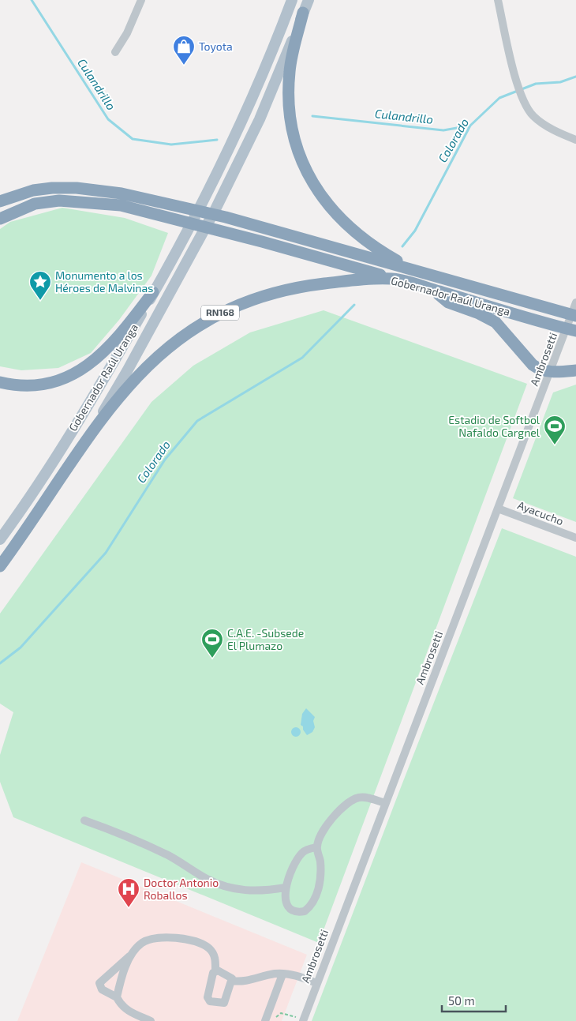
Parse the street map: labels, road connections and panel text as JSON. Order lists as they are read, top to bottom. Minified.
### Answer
{"streets":{"highway":["Gobernador Raúl Uranga","RN168"],"street":["Ambrosetti","Ayacucho"]},"crossings":[["Ambrosetti","Ayacucho"]],"water":["Culandrillo","Colorado"],"places":{"shop":["Toyota"],"place":["Monumento a los Héroes de Malvinas"],"sports":["Estadio de Softbol Nafaldo Cargnel","C.A.E. -Subsede El Plumazo"],"hospital":["Doctor Antonio Roballos"]},"scale_bar":"50 m"}
